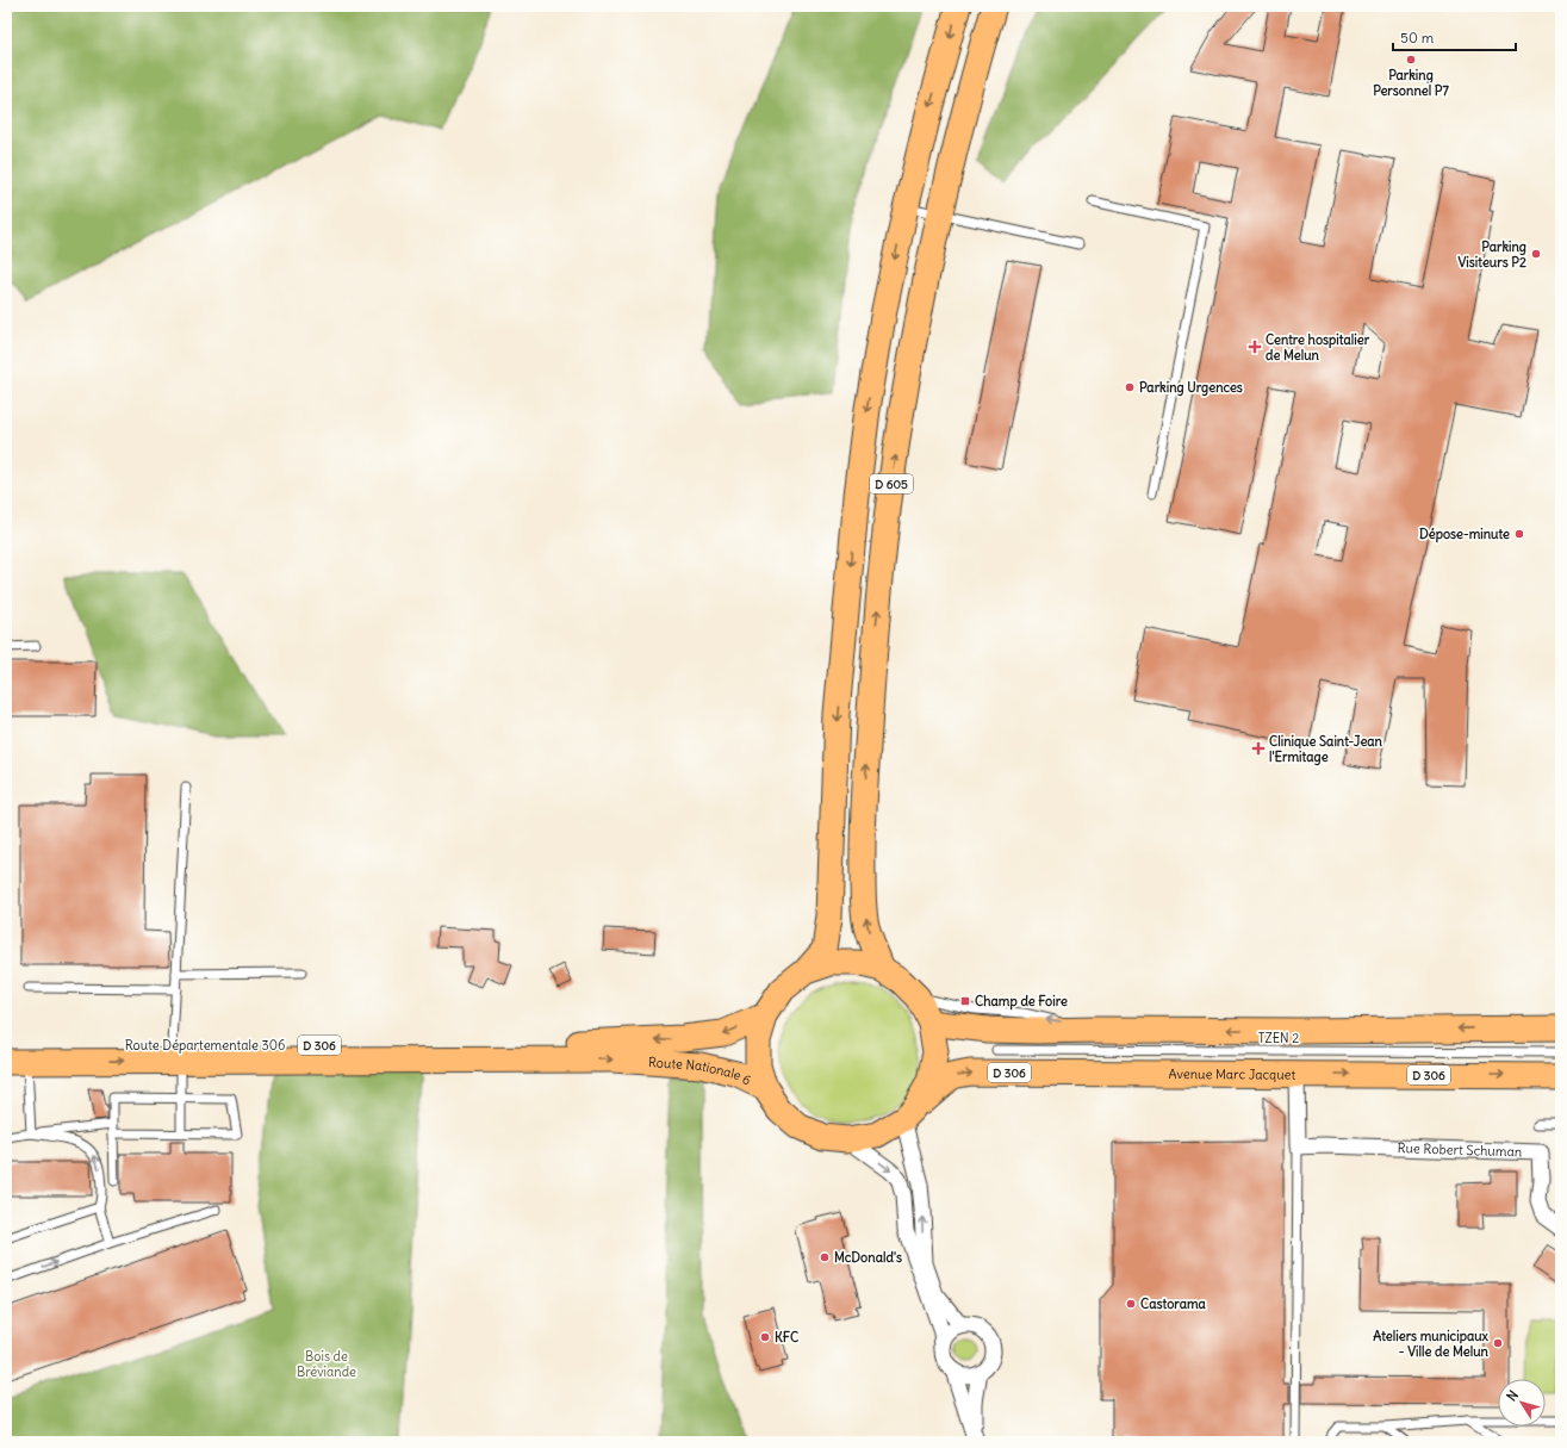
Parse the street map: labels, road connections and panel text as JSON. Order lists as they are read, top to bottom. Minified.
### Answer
{"streets":{"main road":["D 605","Route Départementale 306","D 306","Route Nationale 6","Avenue Marc Jacquet"],"street":["Rue Robert Schuman"],"lane":["TZEN 2"]},"crossings":[["Route Départementale 306","Route Nationale 6"],["Route Nationale 6","Avenue Marc Jacquet"]],"one_way":["Route Nationale 6"],"parks":["Bois de Bréviande"],"places":{"other":["Parking Personnel P7","Parking Visiteurs P2","Parking Urgences","Dépose-minute","McDonald's","Castorama","KFC","Ateliers municipaux - Ville de Melun"],"health":["Centre hospitalier de Melun","Clinique Saint-Jean l'Ermitage"],"transit":["Champ de Foire"]},"scale_bar":"50 m","north":"top left"}
